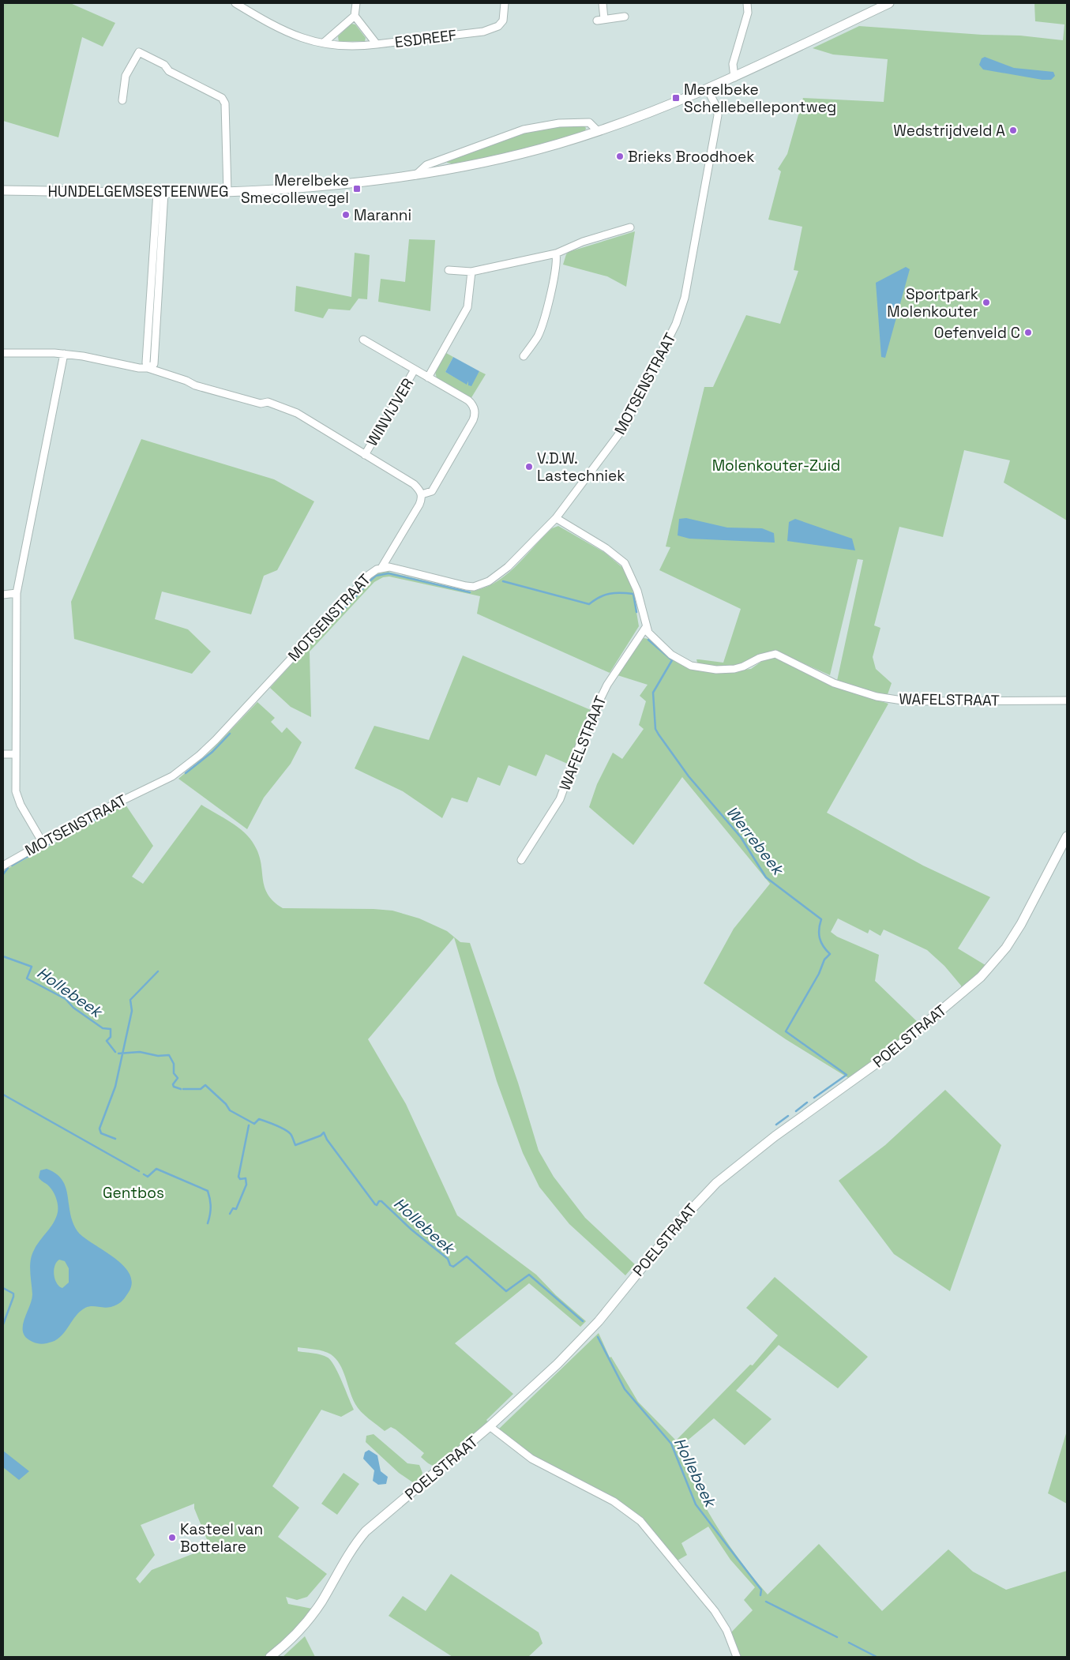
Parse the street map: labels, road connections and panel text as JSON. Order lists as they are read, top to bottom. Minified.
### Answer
{"streets":{"street":["ESDREEF","HUNDELGEMSESTEENWEG","MOTSENSTRAAT","WINVIJVER","WAFELSTRAAT","POELSTRAAT"]},"crossings":[["HUNDELGEMSESTEENWEG","MOTSENSTRAAT"],["MOTSENSTRAAT","WAFELSTRAAT"]],"water":["Werrebeek","Hollebeek"],"parks":["Molenkouter-Zuid","Gentbos"],"places":{"transit":["Merelbeke Schellebellepontweg","Merelbeke Smecollewegel"],"other":["Wedstrijdveld A","Brieks Broodhoek","Maranni","Sportpark Molenkouter","Oefenveld C","V.D.W. Lastechniek","Kasteel van Bottelare"]}}
